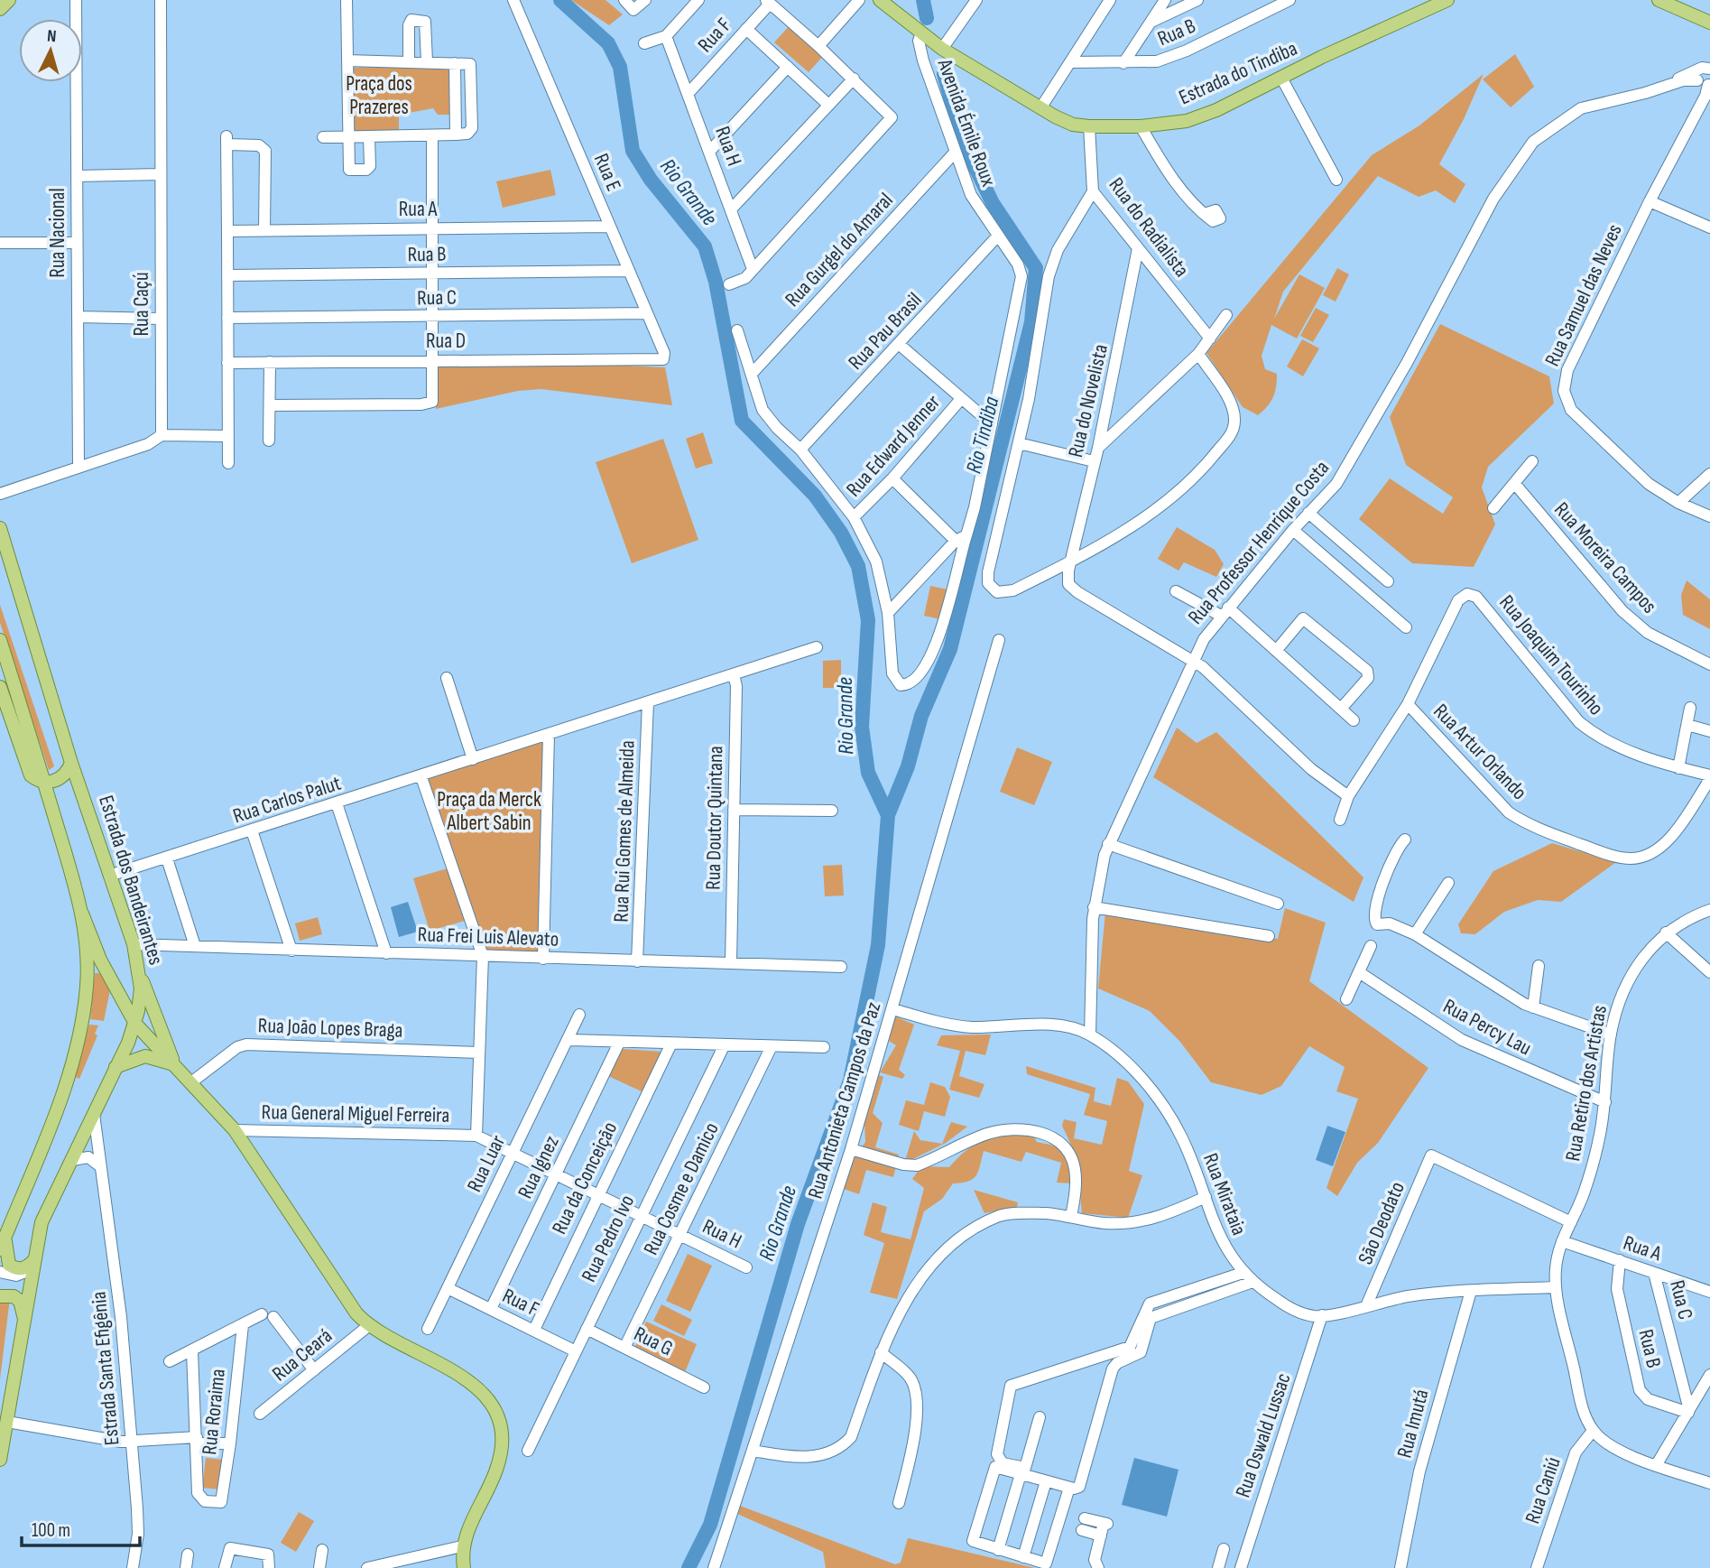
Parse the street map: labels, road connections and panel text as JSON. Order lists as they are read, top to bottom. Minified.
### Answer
{"streets":{"main road":["Estrada do Tindiba","Estrada dos Bandeirantes"],"street":["Rua B","Rua F","Avenida Émile Roux","Rua H","Rua E","Rua A","Rua do Radialista","Rua Nacional","Rua Gurgel do Amaral","Rua Samuel das Neves","Rua C","Rua Caçú","Rua Pau Brasil","Rua D","Rua do Novelista","Rua Edward Jenner","Rua Professor Henrique Costa","Rua Moreira Campos","Rua Joaquim Tourinho","Rua Artur Orlando","Rua Carlos Palut","Rua Doutor Quintana","Rua Rui Gomes de Almeida","Rua Frei Luis Alevato","Rua Percy Lau","Rua João Lopes Braga","Rua Retiro dos Artistas","Rua Antonieta Campos da Paz","Rua General Miguel Ferreira","Rua Luar","Rua Ignez","Rua da Conceição","Rua Cosme e Damico","Rua Mirataia","São Deodato","Rua Pedro Ivo","Rua G","Rua Ceará","Estrada Santa Efigênia","Rua Roraima","Rua Imutá","Rua Oswald Lussac","Rua Caniú"]},"crossings":[["Rua B","Rua E"],["Rua B","Rua A"],["Rua B","Rua C"],["Rua F","Rua H"],["Rua F","Rua Luar"],["Rua F","Rua Ignez"],["Rua F","Rua da Conceição"],["Rua F","Rua Pedro Ivo"],["Estrada do Tindiba","Avenida Émile Roux"],["Estrada do Tindiba","Rua do Radialista"],["Avenida Émile Roux","Rua Gurgel do Amaral"],["Avenida Émile Roux","Rua Pau Brasil"],["Rua H","Rua General Miguel Ferreira"],["Rua H","Rua Luar"],["Rua H","Rua Ignez"],["Rua H","Rua da Conceição"],["Rua H","Rua Cosme e Damico"],["Rua H","Rua Pedro Ivo"],["Rua E","Rua A"],["Rua E","Rua C"],["Rua E","Rua D"],["Rua A","Rua C"],["Rua A","Rua Retiro dos Artistas"],["Rua do Radialista","Rua do Novelista"],["Rua Samuel das Neves","Rua Professor Henrique Costa"],["Rua Professor Henrique Costa","Rua Mirataia"],["Rua Joaquim Tourinho","Rua Artur Orlando"],["Rua Carlos Palut","Rua Doutor Quintana"],["Rua Carlos Palut","Rua Rui Gomes de Almeida"],["Rua Carlos Palut","Estrada dos Bandeirantes"],["Rua Doutor Quintana","Rua Frei Luis Alevato"],["Rua Rui Gomes de Almeida","Rua Frei Luis Alevato"],["Estrada dos Bandeirantes","Rua Frei Luis Alevato"],["Estrada dos Bandeirantes","Estrada Santa Efigênia"],["Rua Percy Lau","Rua Retiro dos Artistas"],["Rua Retiro dos Artistas","Rua Mirataia"],["Rua Retiro dos Artistas","São Deodato"],["Rua Retiro dos Artistas","Rua Caniú"],["Rua Antonieta Campos da Paz","Rua Mirataia"],["Rua Cosme e Damico","Rua G"],["Rua Mirataia","São Deodato"],["Rua Mirataia","Rua Imutá"],["Rua Mirataia","Rua Oswald Lussac"],["Rua Pedro Ivo","Rua G"]],"water":["Rio Grande","Rio Tindiba"],"parks":["Praça dos Prazeres","Praça da Merck Albert Sabin"],"scale_bar":"100 m","north":"top"}
